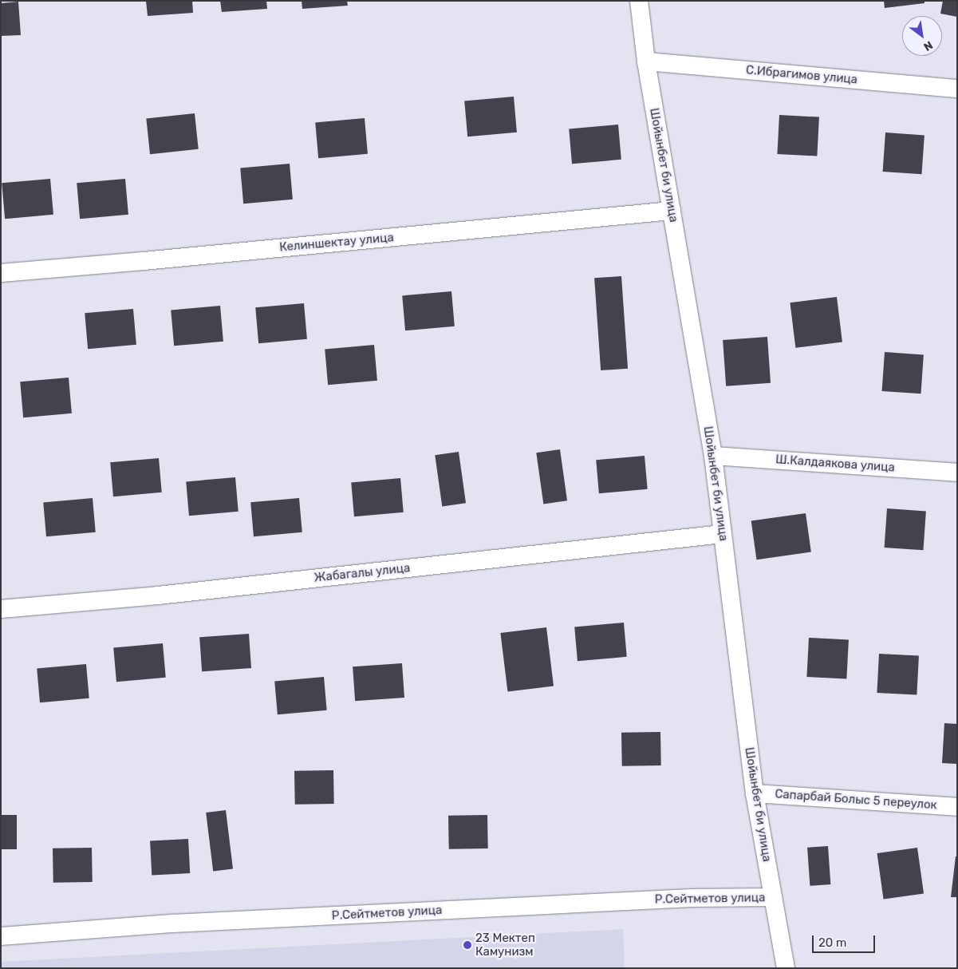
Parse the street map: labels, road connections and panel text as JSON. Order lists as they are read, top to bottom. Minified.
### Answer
{"streets":{"street":["С.Ибрагимов улица","Шойынбет би улица","Келиншектау улица","Ш.Калдаякова улица","Жабагалы улица","Сапарбай Болыс 5 переулок","Р.Сейтметов улица"]},"crossings":[["С.Ибрагимов улица","Шойынбет би улица"],["Шойынбет би улица","Келиншектау улица"],["Шойынбет би улица","Ш.Калдаякова улица"],["Шойынбет би улица","Жабагалы улица"],["Шойынбет би улица","Сапарбай Болыс 5 переулок"],["Шойынбет би улица","Р.Сейтметов улица"]],"places":["23 Мектеп Камунизм"],"scale_bar":"20 m","north":"bottom right"}
